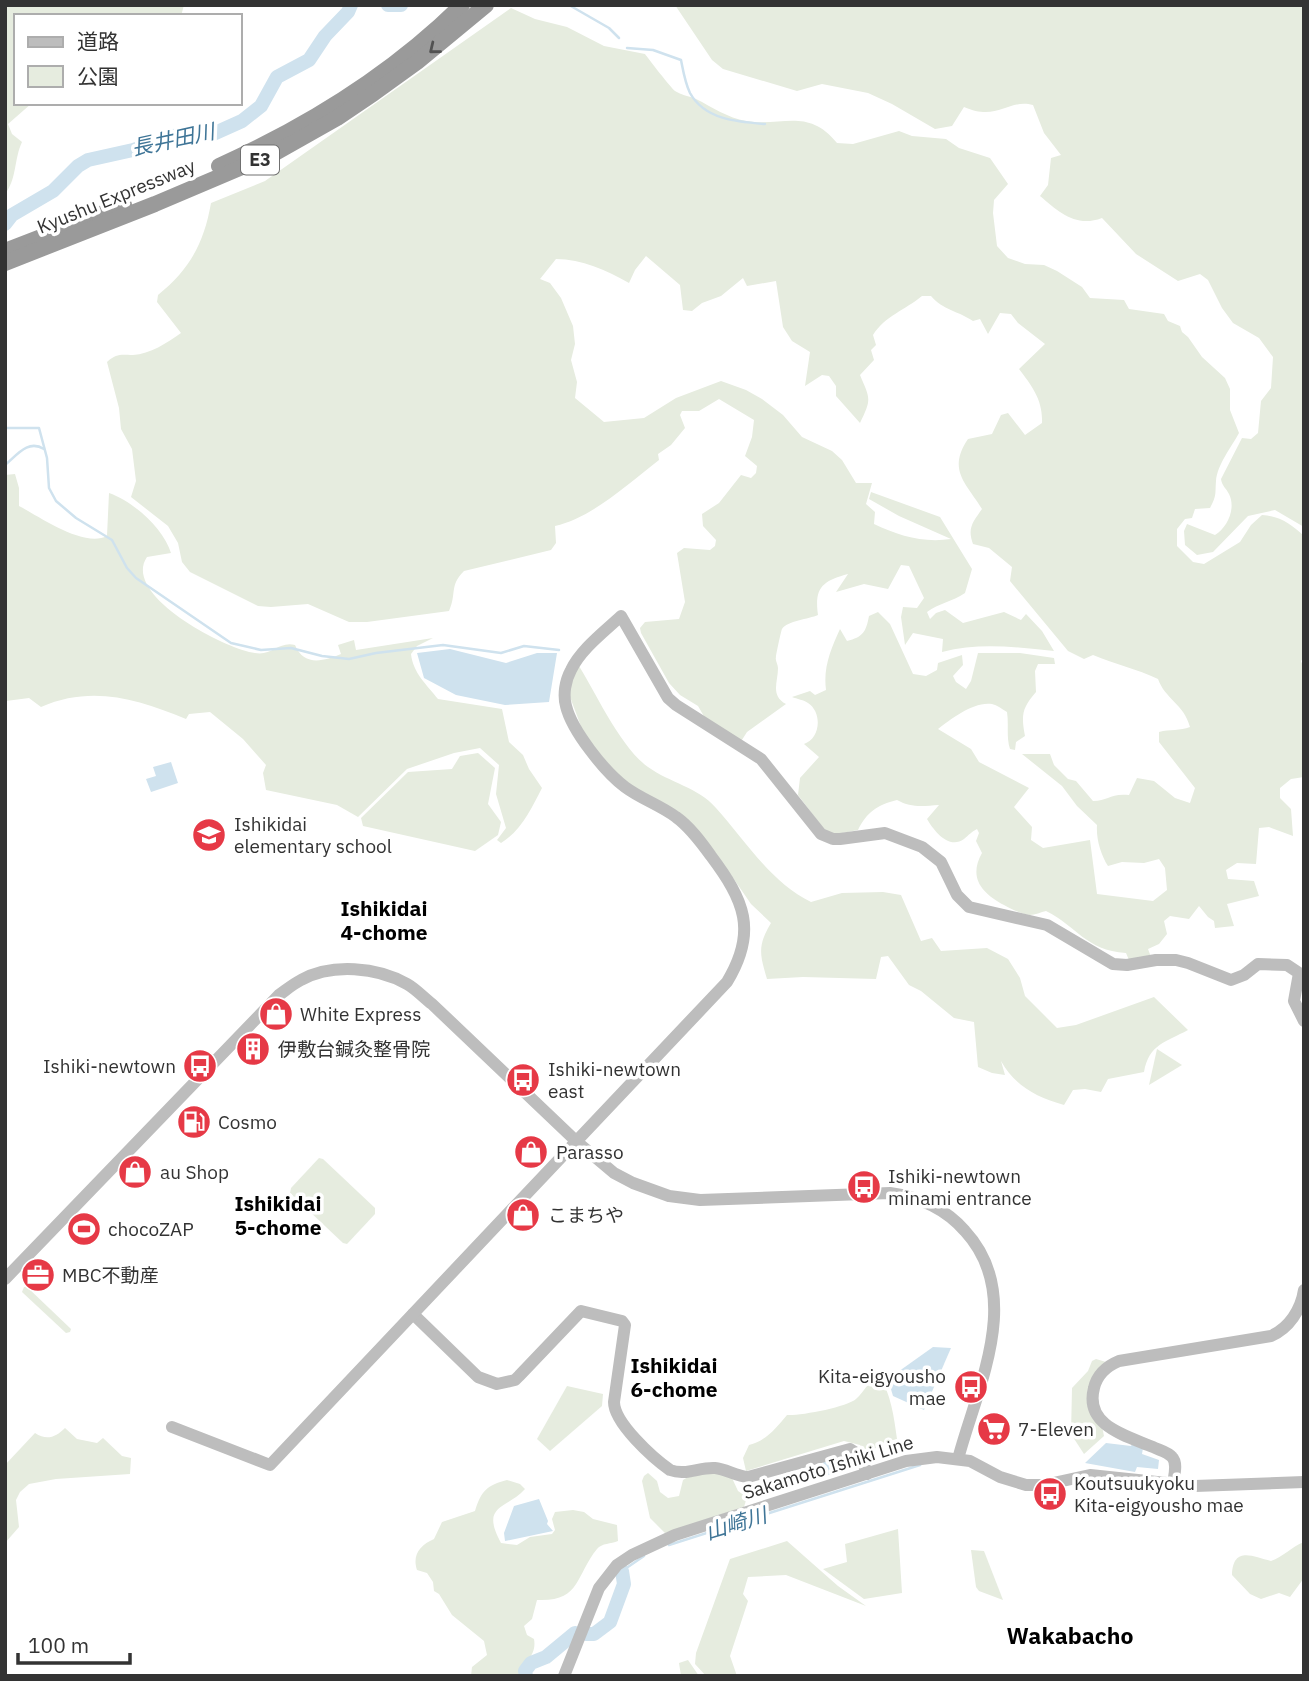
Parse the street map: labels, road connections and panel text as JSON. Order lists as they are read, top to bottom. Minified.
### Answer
{"streets":{"highway":["E3","Kyushu Expressway"],"street":["Sakamoto Ishiki Line"]},"districts":["Ishikidai 4-chome","Ishikidai 5-chome","Ishikidai 6-chome","Wakabacho"],"water":["長井田川","山崎川"],"places":{"school or university":["Ishikidai elementary school"],"shop":["White Express","Parasso","au Shop","こまちや"],"building":["伊敷台鍼灸整骨院"],"bus stop":["Ishiki-newtown","Ishiki-newtown east","Ishiki-newtown minami entrance","Kita-eigyousho mae","Koutsuukyoku Kita-eigyousho mae"],"fuel station":["Cosmo"],"sports":["chocoZAP"],"office":["MBC不動産"],"supermarket":["7-Eleven"]},"legend":["道路","公園"],"scale_bar":"100 m"}
